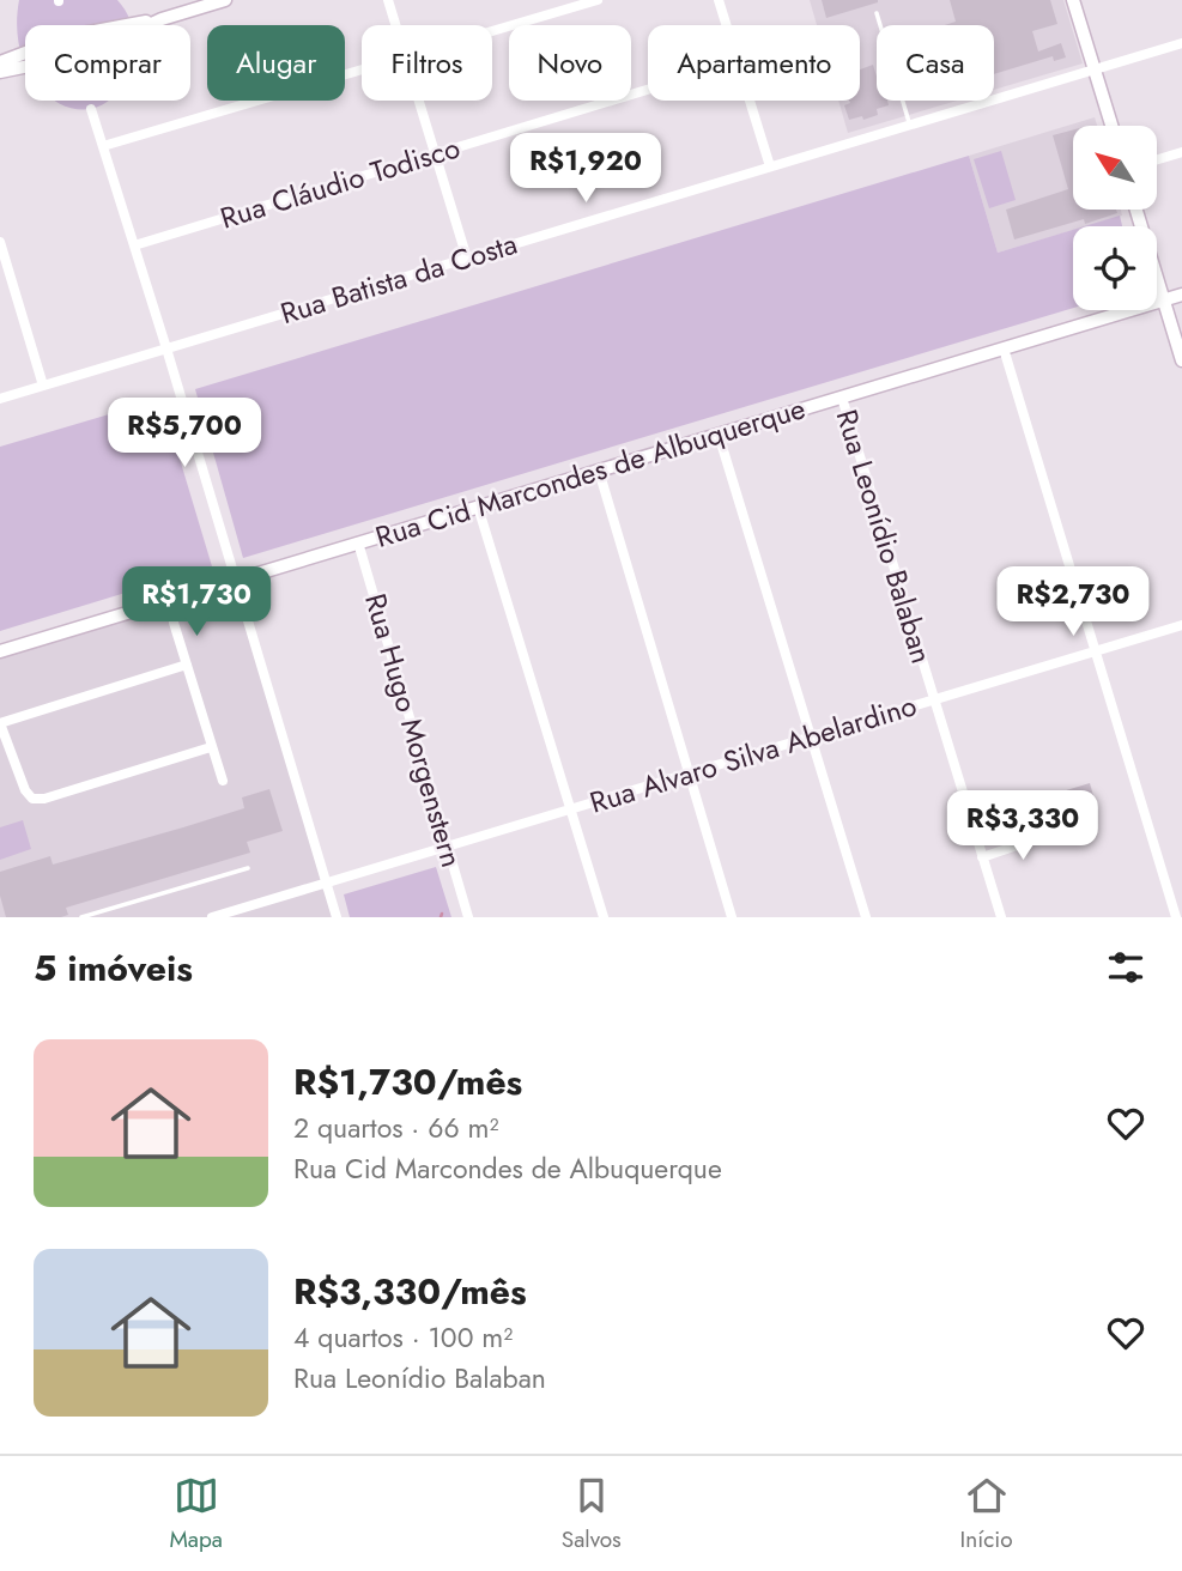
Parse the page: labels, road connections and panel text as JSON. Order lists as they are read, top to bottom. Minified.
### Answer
{"streets":{"street":["Rua Cláudio Todisco","Rua Batista da Costa","Rua Cid Marcondes de Albuquerque","Rua Leonídio Balaban","Rua Hugo Morgenstern","Rua Alvaro Silva Abelardino"]},"crossings":[["Rua Cid Marcondes de Albuquerque","Rua Leonídio Balaban"],["Rua Cid Marcondes de Albuquerque","Rua Hugo Morgenstern"],["Rua Leonídio Balaban","Rua Alvaro Silva Abelardino"],["Rua Hugo Morgenstern","Rua Alvaro Silva Abelardino"]],"north":"top left","page":{"chip":["Comprar","Alugar","Filtros","Novo","Apartamento","Casa"],"price":["R$1,920","R$5,700","R$1,730","R$2,730","R$3,330"],"heading":"5 imóveis","list":[{"name":"R$1,730/mês","note":"2 quartos · 66 m² · Rua Cid Marcondes de Albuquerque"},{"name":"R$3,330/mês","note":"4 quartos · 100 m² · Rua Leonídio Balaban"}],"tabs":["Mapa","Salvos","Início"]}}
